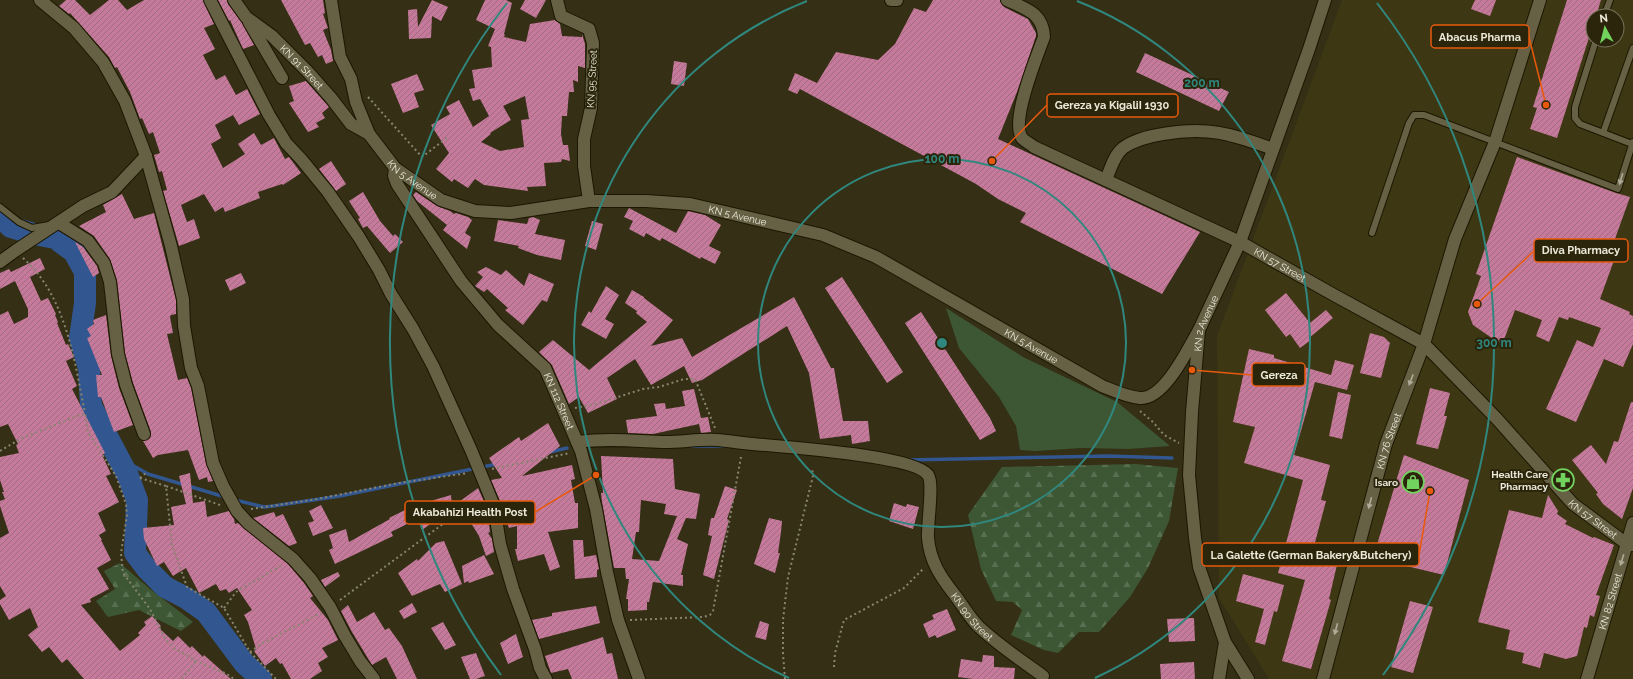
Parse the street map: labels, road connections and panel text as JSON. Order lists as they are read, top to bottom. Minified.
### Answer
{"streets":{"street":["KN 91 Street","KN 95 Street","KN 5 Avenue","KN 57 Street","KN 2 Avenue","KN 112 Street","KN 76 Street","KN 82 Street","KN 90 Street"]},"crossings":[["KN 91 Street","KN 5 Avenue"],["KN 95 Street","KN 5 Avenue"],["KN 5 Avenue","KN 2 Avenue"],["KN 5 Avenue","KN 112 Street"],["KN 57 Street","KN 2 Avenue"],["KN 57 Street","KN 76 Street"],["KN 57 Street","KN 82 Street"]],"one_way":["KN 76 Street","KN 82 Street"],"places":{"other":["Abacus Pharma","Gereza ya KigaliI 1930","Diva Pharmacy","Gereza","Akabahizi Health Post","La Galette (German Bakery&Butchery)"],"pharmacy":["Health Care Pharmacy"],"shop":["Isaro"]},"north":"top","rings":["200 m","100 m","300 m"]}
